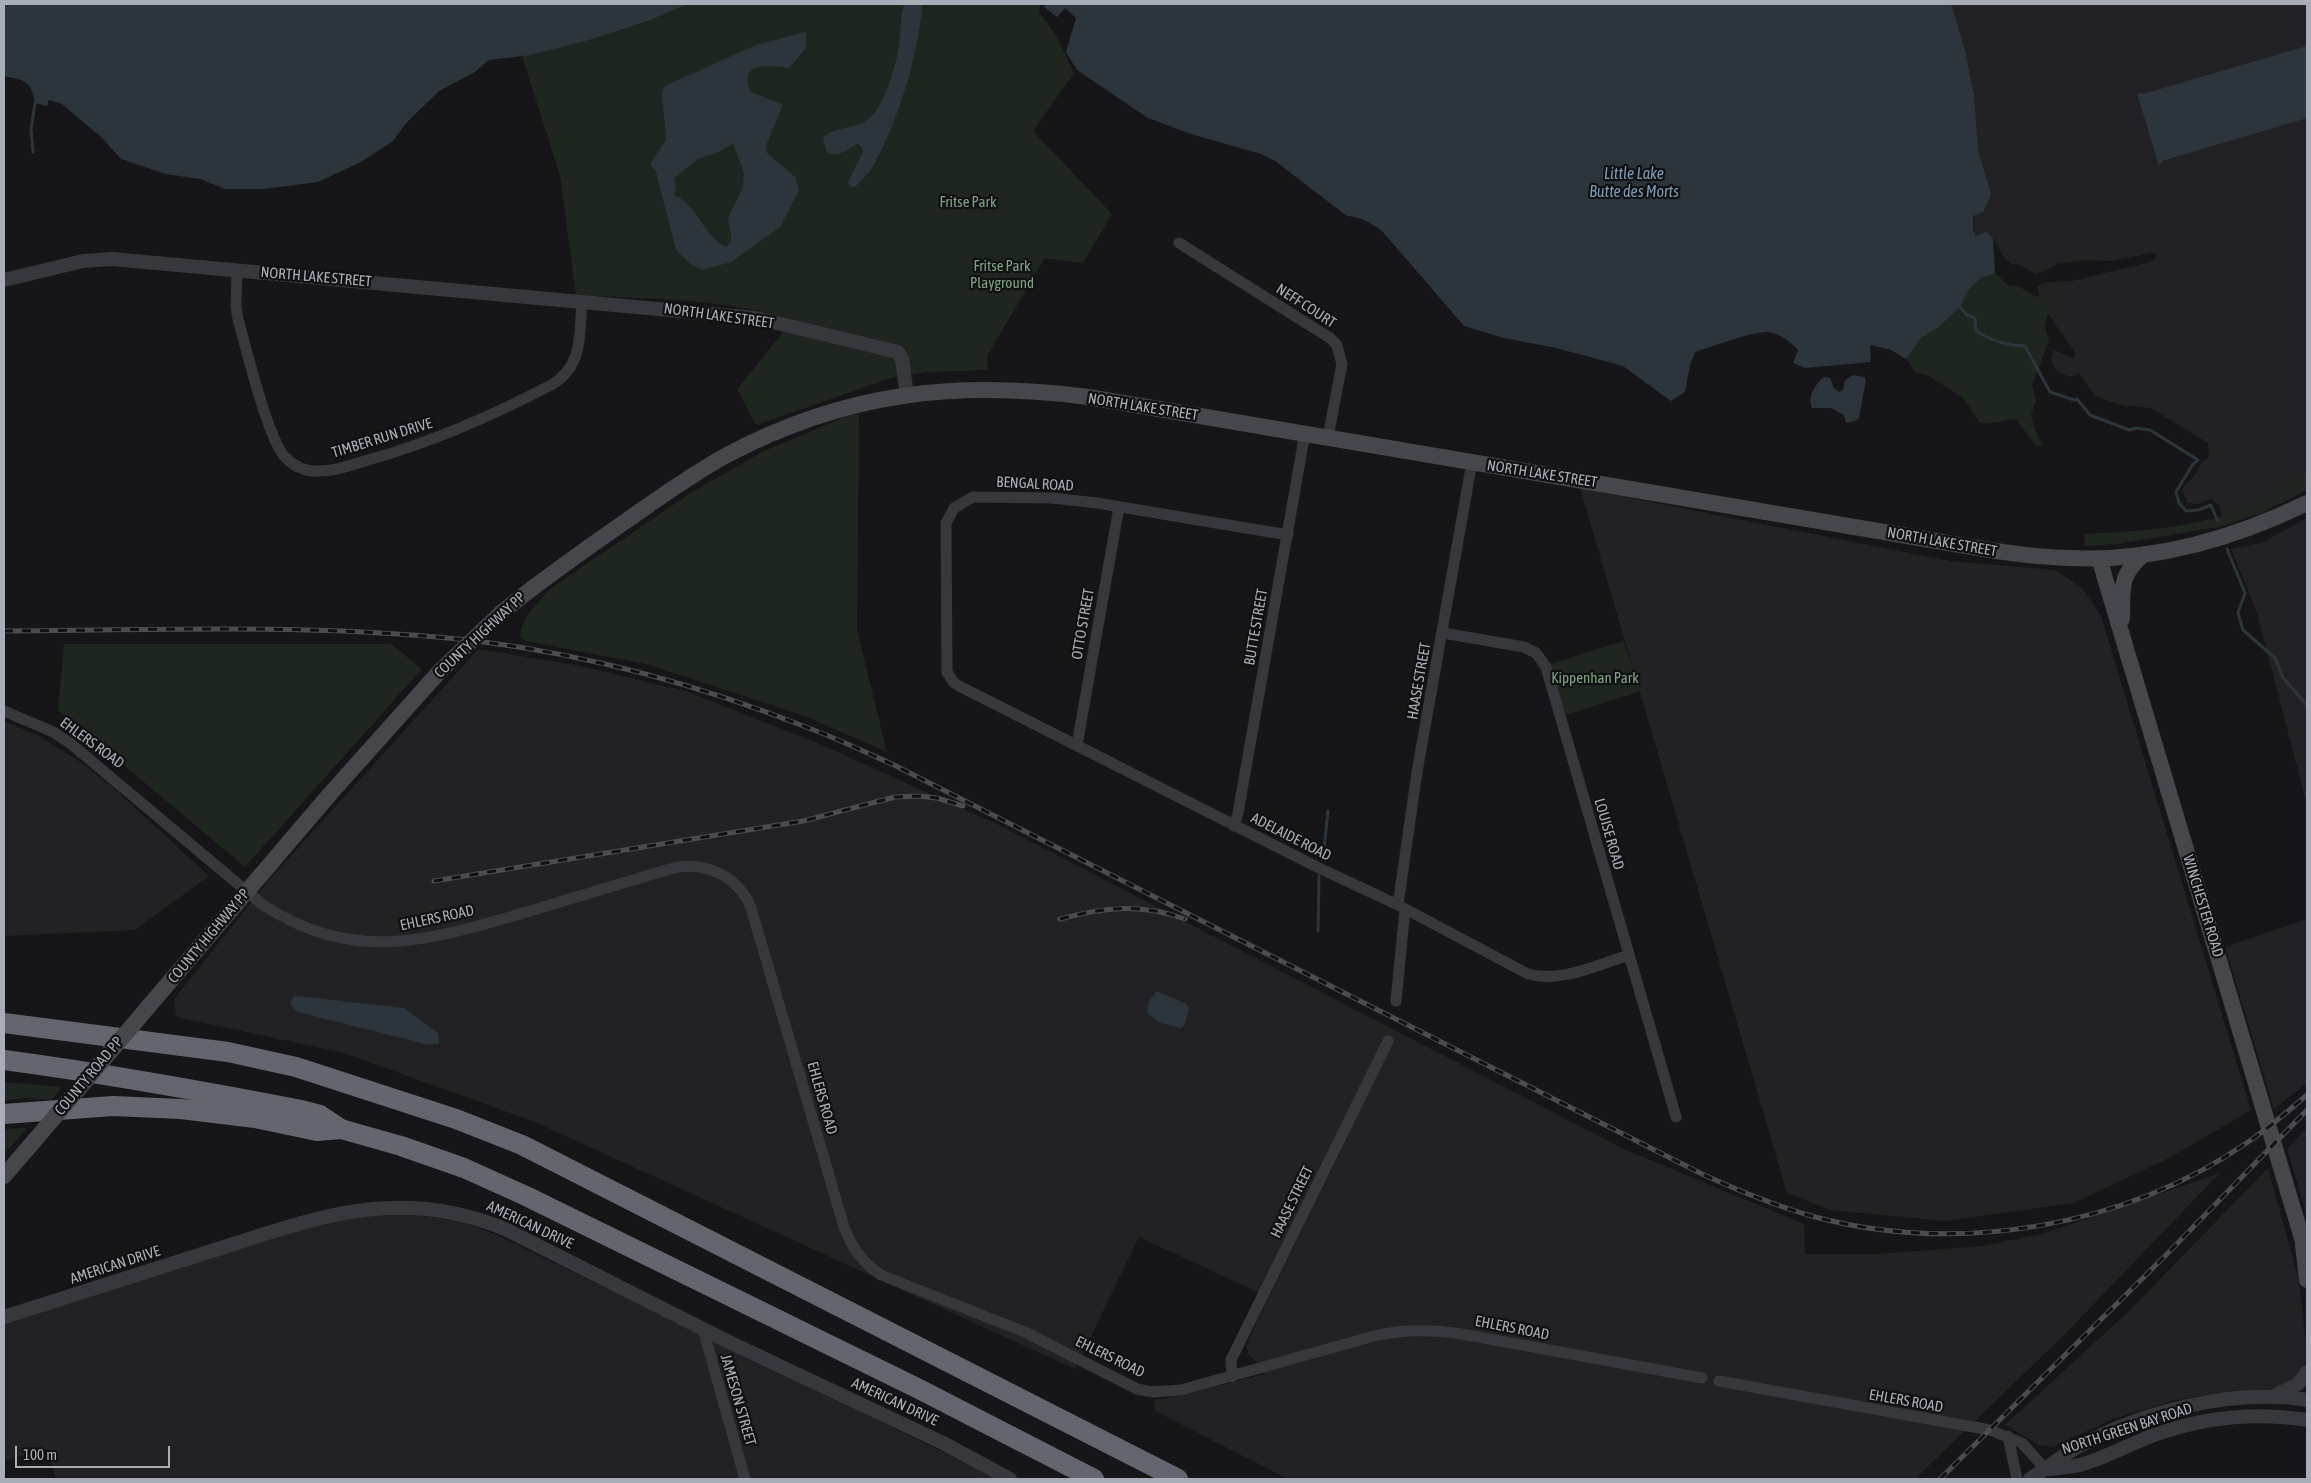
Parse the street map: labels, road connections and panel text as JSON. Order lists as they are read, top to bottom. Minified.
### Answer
{"streets":{"main road":["NORTH LAKE STREET","COUNTY HIGHWAY PP","WINCHESTER ROAD","COUNTY ROAD PP"],"street":["NEFF COURT","TIMBER RUN DRIVE","BENGAL ROAD","OTTO STREET","BUTTE STREET","HAASE STREET","EHLERS ROAD","LOUISE ROAD","ADELAIDE ROAD","AMERICAN DRIVE","JAMESON STREET","NORTH GREEN BAY ROAD"]},"crossings":[["NORTH LAKE STREET","NEFF COURT"],["NORTH LAKE STREET","TIMBER RUN DRIVE"],["NORTH LAKE STREET","BUTTE STREET"],["NORTH LAKE STREET","COUNTY HIGHWAY PP"],["NORTH LAKE STREET","HAASE STREET"],["NORTH LAKE STREET","WINCHESTER ROAD"],["BENGAL ROAD","OTTO STREET"],["BENGAL ROAD","BUTTE STREET"],["BENGAL ROAD","ADELAIDE ROAD"],["OTTO STREET","ADELAIDE ROAD"],["BUTTE STREET","ADELAIDE ROAD"],["COUNTY HIGHWAY PP","EHLERS ROAD"],["COUNTY HIGHWAY PP","COUNTY ROAD PP"],["HAASE STREET","EHLERS ROAD"],["HAASE STREET","LOUISE ROAD"],["HAASE STREET","ADELAIDE ROAD"],["EHLERS ROAD","NORTH GREEN BAY ROAD"],["LOUISE ROAD","ADELAIDE ROAD"],["AMERICAN DRIVE","JAMESON STREET"]],"water":["Little Lake Butte des Morts"],"parks":["Fritse Park","Fritse Park Playground","Kippenhan Park"],"scale_bar":"100 m"}
